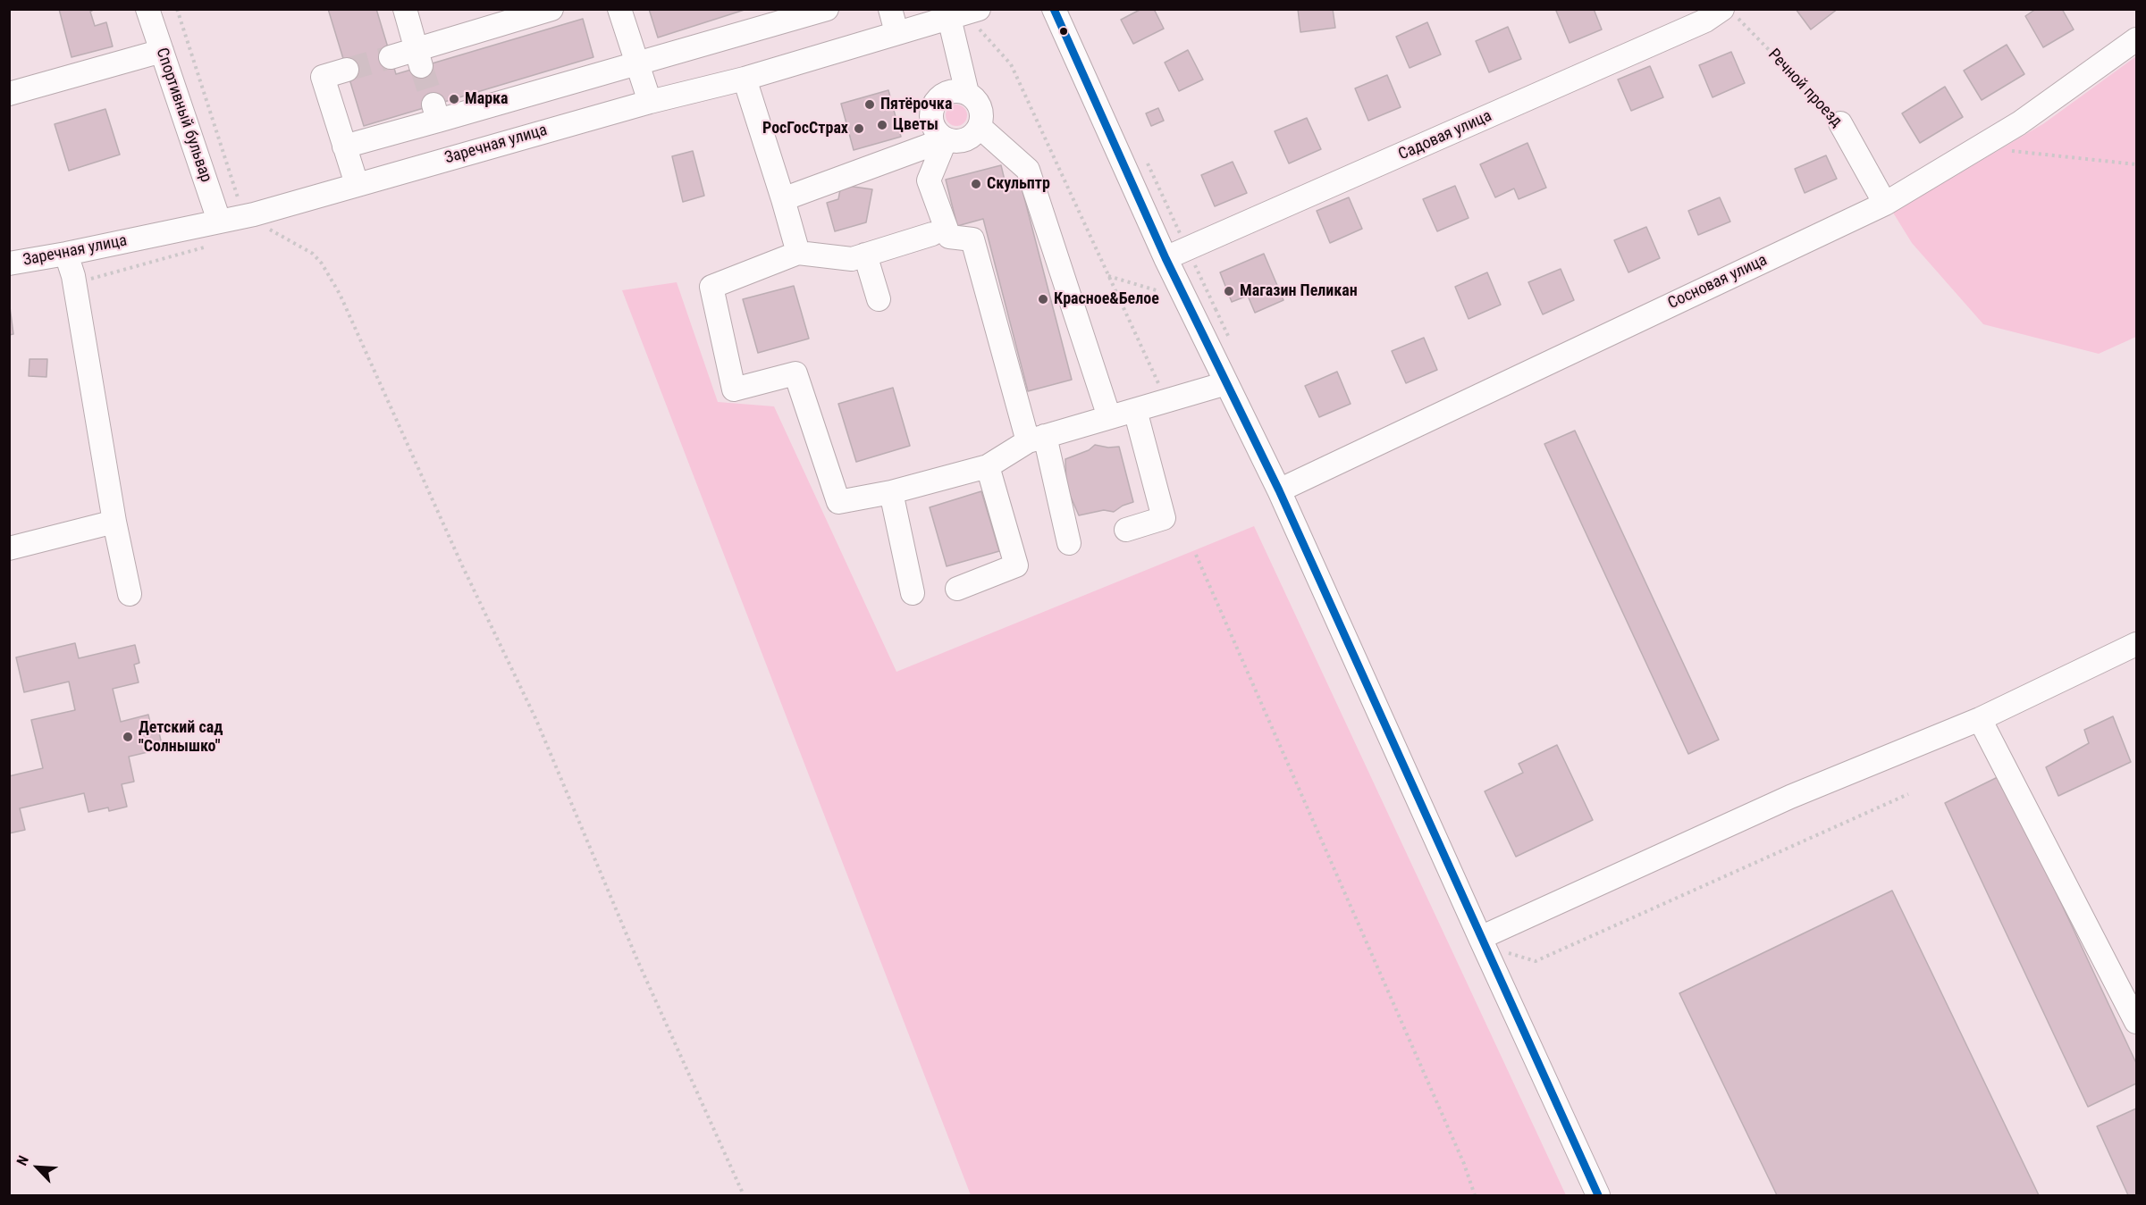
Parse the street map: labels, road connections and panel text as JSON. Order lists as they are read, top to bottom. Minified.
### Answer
{"streets":{"street":["Речной проезд","Спортивный бульвар","Садовая улица","Заречная улица","Сосновая улица"]},"crossings":[["Речной проезд","Садовая улица"],["Речной проезд","Сосновая улица"],["Спортивный бульвар","Заречная улица"]],"places":["Марка","Пятёрочка","Цветы","РосГосСтрах","Скульптр","Магазин Пеликан","Красное&Белое","Детский сад \"Солнышко\""],"north":"top left"}
